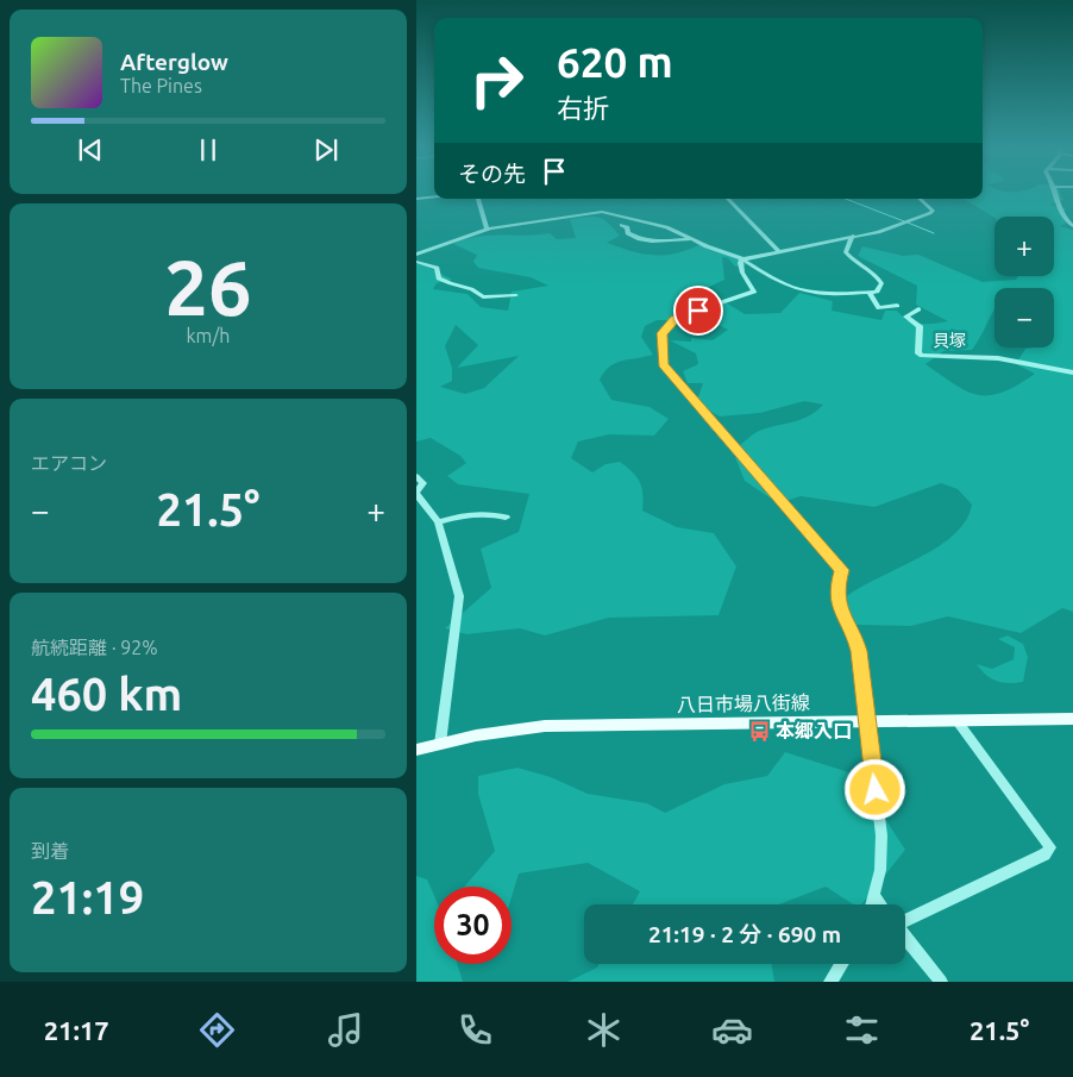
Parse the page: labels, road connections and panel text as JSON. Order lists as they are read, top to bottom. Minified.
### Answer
{"streets":{"main road":["八日市場八街線"]},"districts":["貝塚"],"places":{"bus stop":["本郷入口"]},"page":{"turn":["620 m","右折"],"song":["Afterglow","The Pines"],"then":"その先","tile":[["26","km/h"],"エアコン",["航続距離 · 92%","460 km"],["到着","21:19"]],"map_buttons":["+","−"],"heat":["−","21.5°","+"],"limit":"30","trip":"21:19 · 2 分 · 690 m","tabs":["21:17","21.5°"]}}
